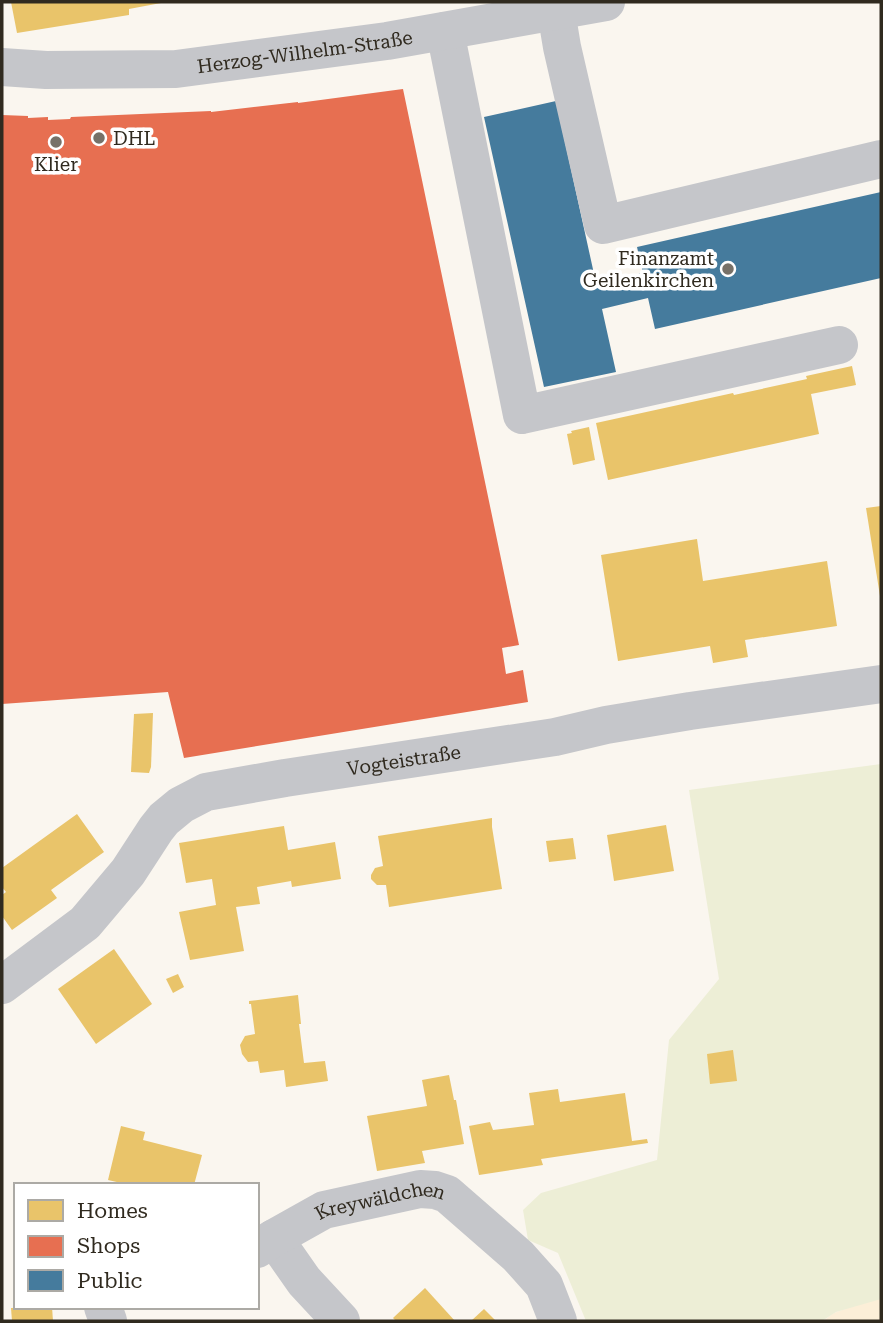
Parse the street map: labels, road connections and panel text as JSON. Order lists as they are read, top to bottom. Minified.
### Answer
{"streets":{"street":["Herzog-Wilhelm-Straße","Vogteistraße","Kreywäldchen"]},"places":["DHL","Klier","Finanzamt Geilenkirchen"],"legend":["Homes","Shops","Public"]}
